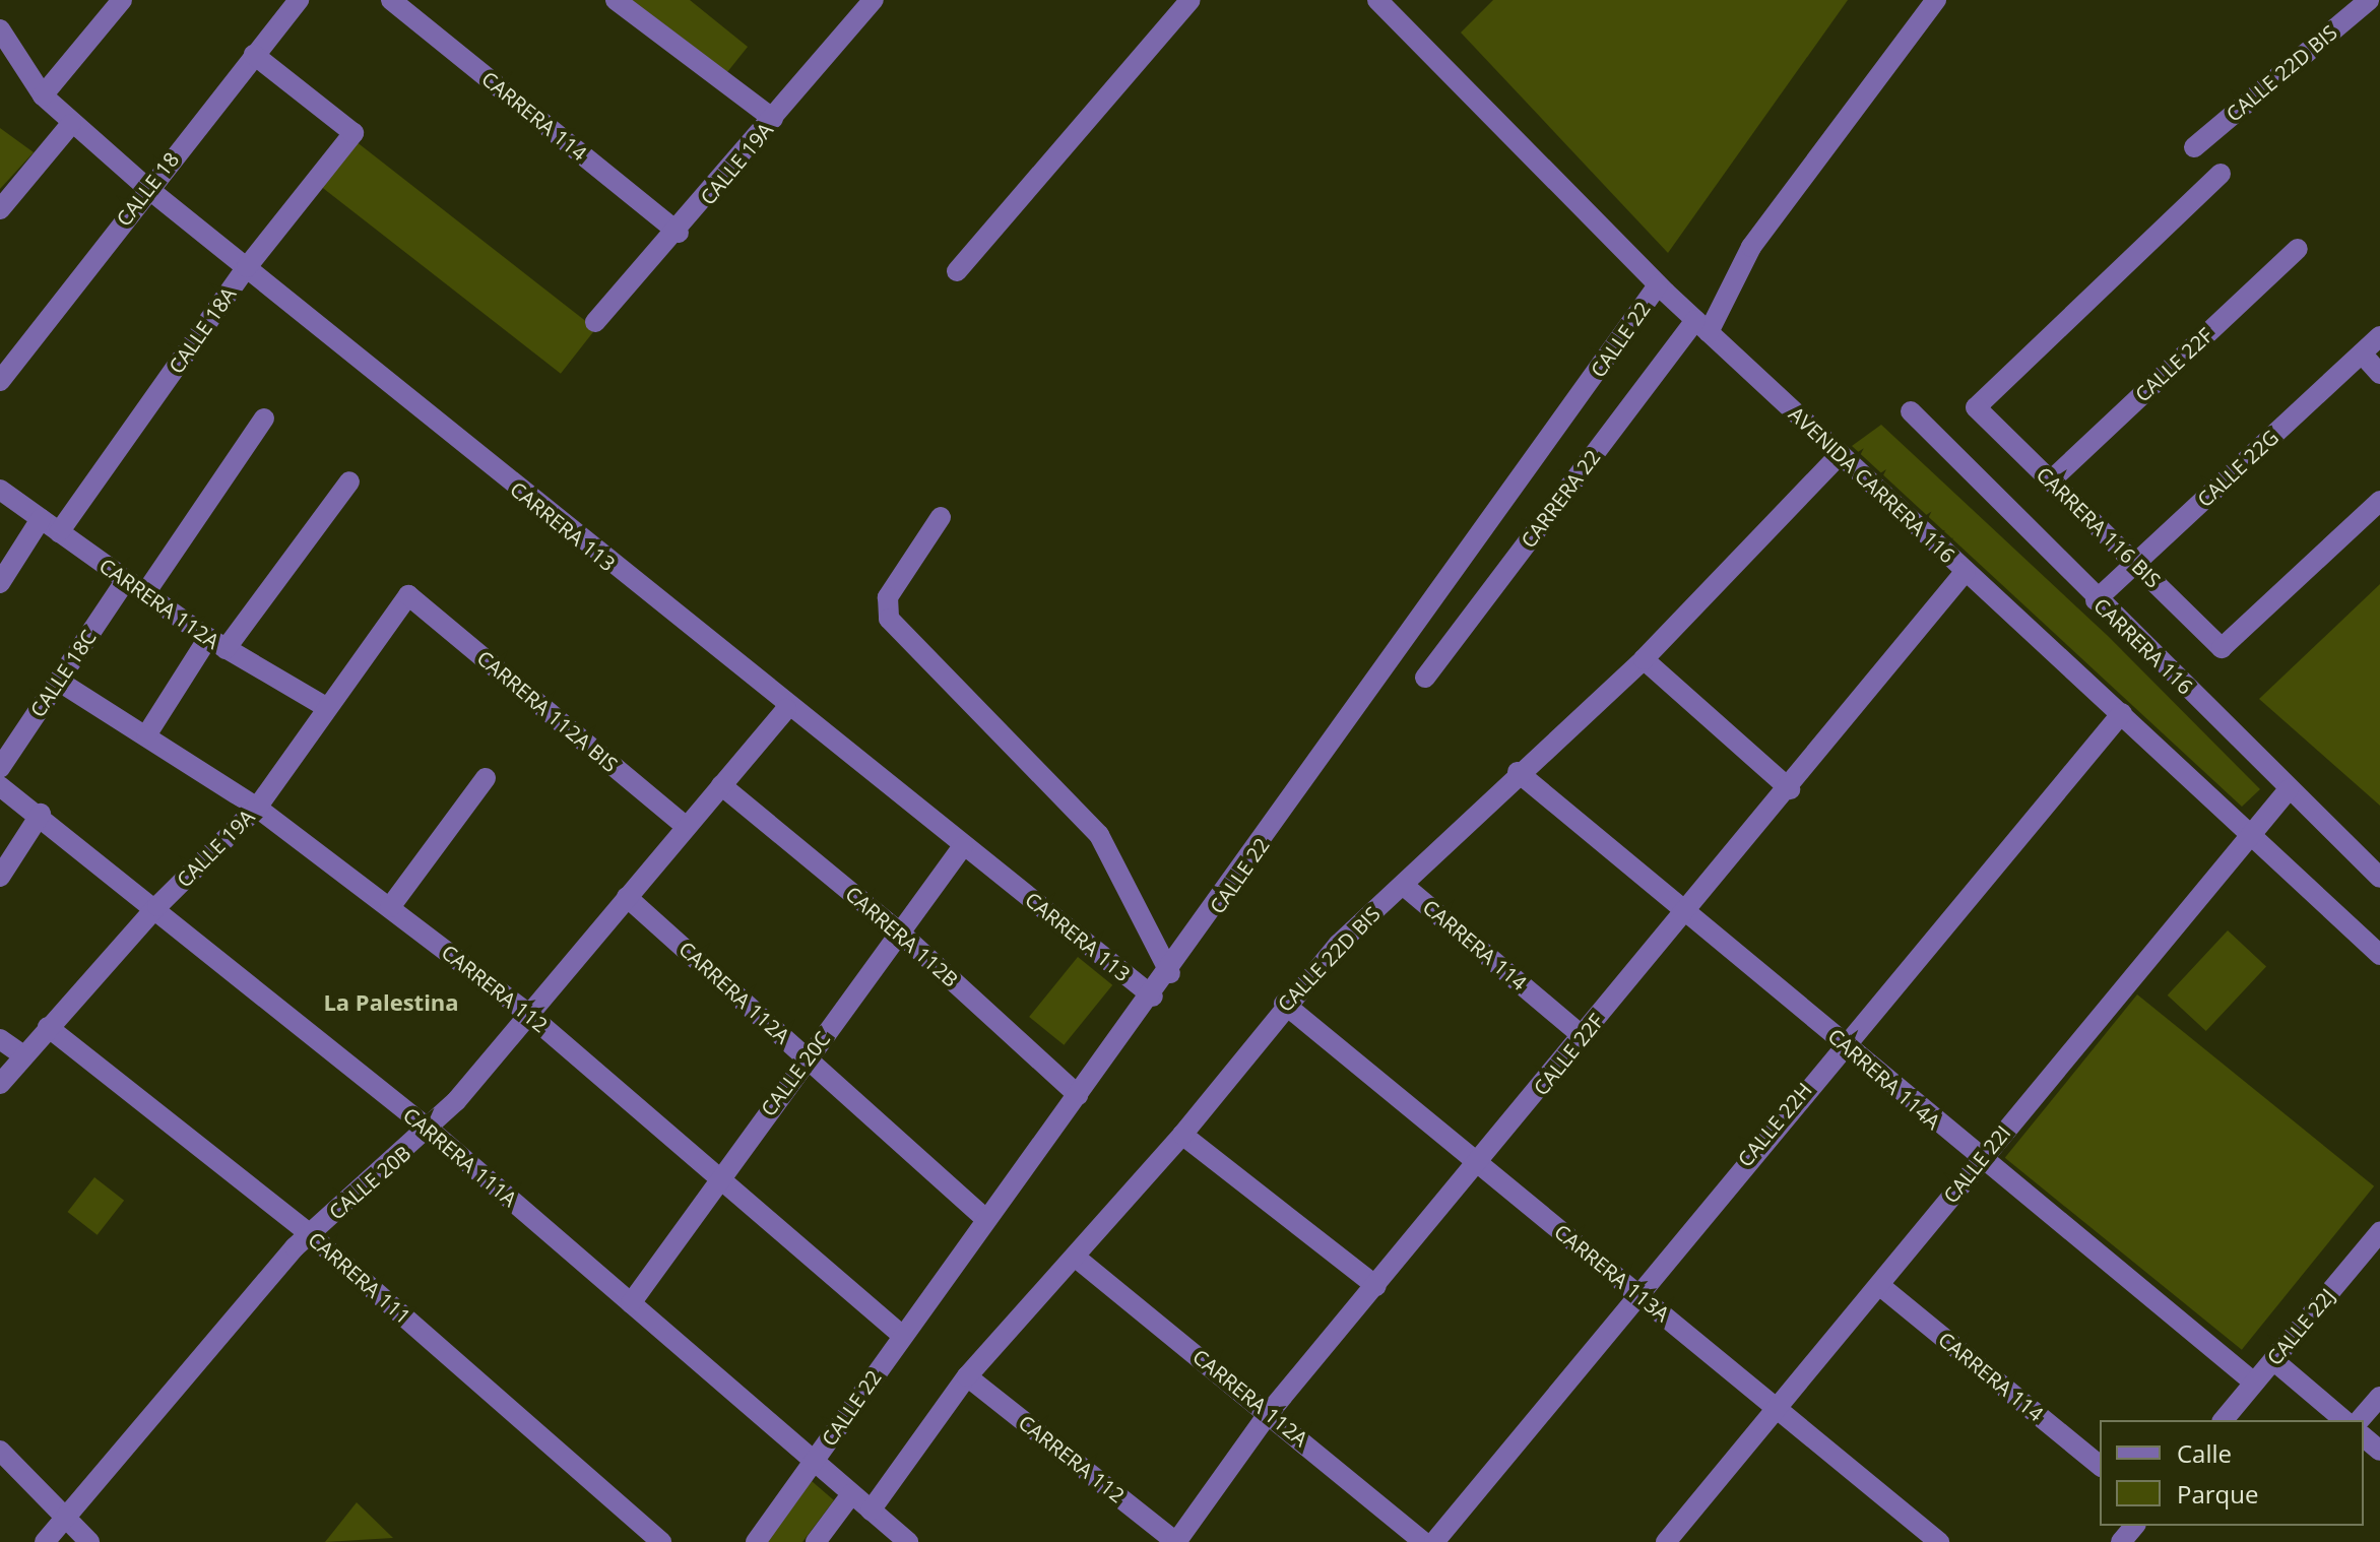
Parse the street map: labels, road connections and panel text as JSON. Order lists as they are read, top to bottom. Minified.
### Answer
{"streets":{"street":["CALLE 22D BIS","CARRERA 114","CALLE 19A","CALLE 18","CALLE 18A","CALLE 22","CALLE 22F","CALLE 22G","AVENIDA CARRERA 116","CARRERA 22","CARRERA 113","CARRERA 116 BIS","CARRERA 112A","CARRERA 116","CALLE 18C","CARRERA 112A BIS","CARRERA 112B","CARRERA 112","CALLE 20C","CARRERA 114A","CALLE 22H","CARRERA 111A","CALLE 22I","CALLE 20B","CARRERA 113A","CARRERA 111","CALLE 22J"]},"crossings":[["CALLE 22D BIS","CARRERA 114"],["CALLE 22D BIS","AVENIDA CARRERA 116"],["CALLE 22D BIS","CARRERA 112A"],["CALLE 22D BIS","CARRERA 112"],["CALLE 22D BIS","CARRERA 114A"],["CALLE 22D BIS","CARRERA 111A"],["CALLE 22D BIS","CARRERA 113A"],["CARRERA 114","CALLE 19A"],["CARRERA 114","CALLE 22F"],["CARRERA 114","CALLE 22I"],["CALLE 19A","CARRERA 112A"],["CALLE 19A","CARRERA 112A BIS"],["CALLE 19A","CARRERA 112"],["CALLE 19A","CARRERA 111A"],["CALLE 19A","CARRERA 111"],["CALLE 18","CALLE 18A"],["CALLE 18","CARRERA 113"],["CALLE 18A","CARRERA 113"],["CALLE 18A","CARRERA 112A"],["CALLE 22","AVENIDA CARRERA 116"],["CALLE 22","CARRERA 113"],["CALLE 22","CARRERA 112A"],["CALLE 22","CARRERA 112B"],["CALLE 22","CARRERA 112"],["CALLE 22","CARRERA 111A"],["CALLE 22F","AVENIDA CARRERA 116"],["CALLE 22F","CARRERA 116 BIS"],["CALLE 22F","CARRERA 112A"],["CALLE 22F","CARRERA 112"],["CALLE 22F","CARRERA 114A"],["CALLE 22F","CARRERA 113A"],["CALLE 22G","CARRERA 116 BIS"],["CALLE 22G","CARRERA 116"],["AVENIDA CARRERA 116","CARRERA 22"],["AVENIDA CARRERA 116","CALLE 22H"],["AVENIDA CARRERA 116","CALLE 22I"],["CARRERA 113","CALLE 20C"],["CARRERA 113","CALLE 20B"],["CARRERA 112A","CALLE 18C"],["CARRERA 112A","CALLE 20C"],["CARRERA 112A","CALLE 20B"],["CARRERA 116","CALLE 22I"],["CALLE 18C","CARRERA 112"],["CARRERA 112A BIS","CALLE 20B"],["CARRERA 112B","CALLE 20C"],["CARRERA 112B","CALLE 20B"],["CARRERA 112","CALLE 20C"],["CARRERA 112","CALLE 20B"],["CALLE 20C","CARRERA 111A"],["CARRERA 114A","CALLE 22H"],["CARRERA 114A","CALLE 22I"],["CARRERA 114A","CALLE 22J"],["CALLE 22H","CARRERA 113A"],["CARRERA 111A","CALLE 20B"],["CALLE 22I","CARRERA 113A"],["CALLE 20B","CARRERA 111"]],"districts":["La Palestina"],"legend":["Calle","Parque"]}
